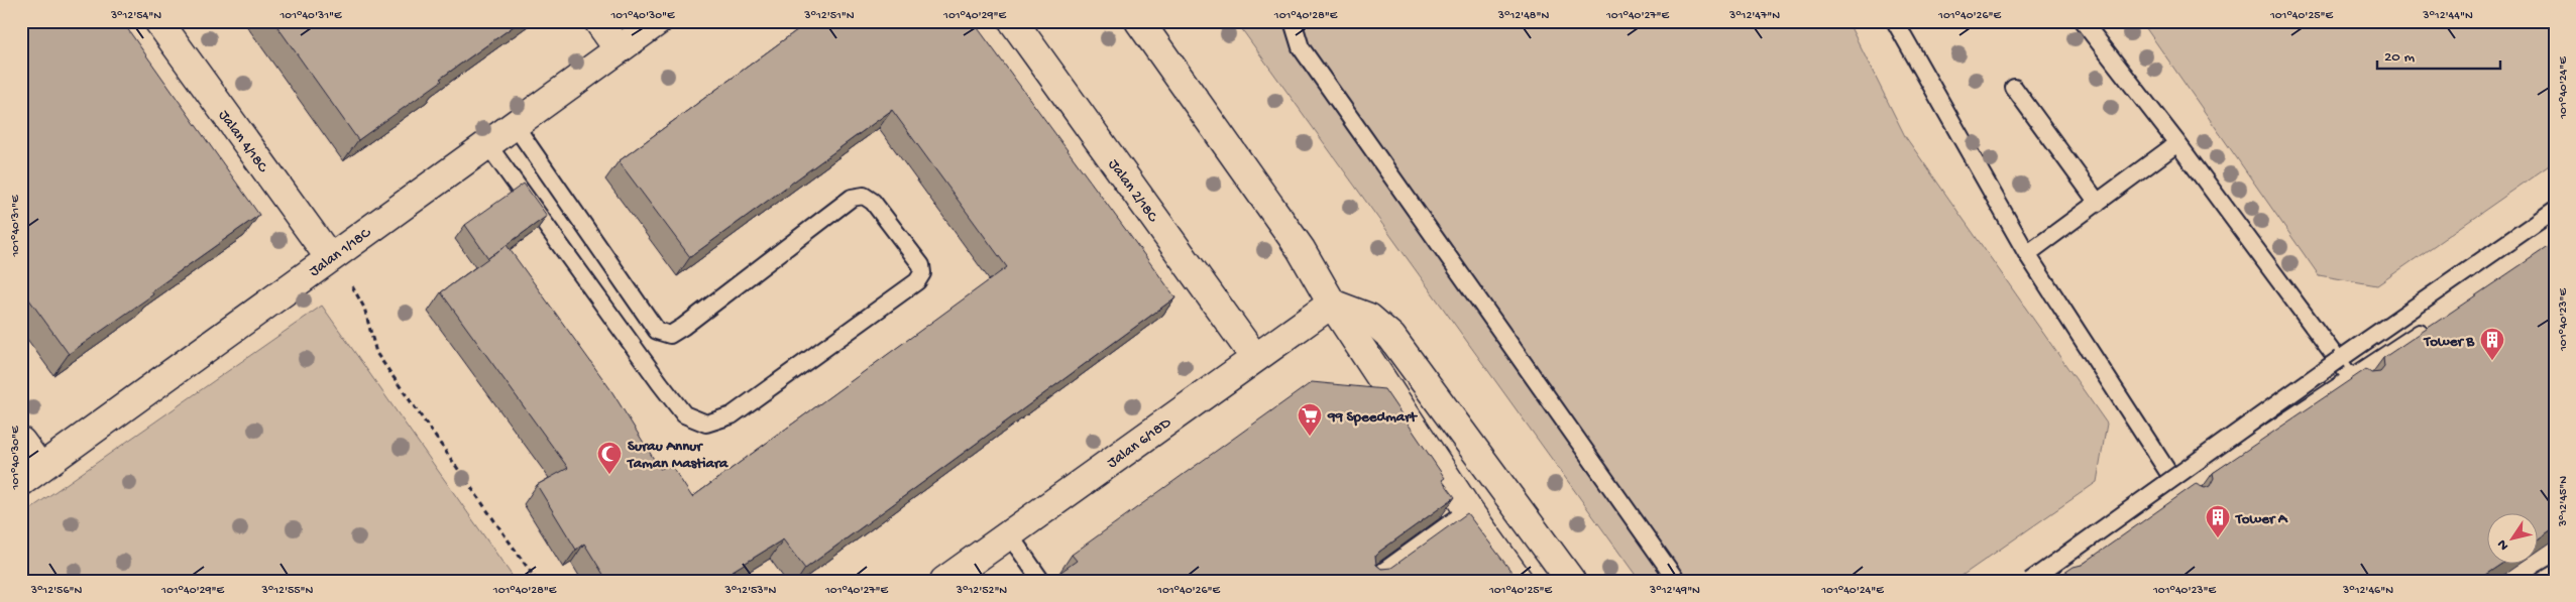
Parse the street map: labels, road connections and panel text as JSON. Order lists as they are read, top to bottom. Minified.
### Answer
{"streets":{"main road":["Jalan 4/18C","Jalan 2/18C","Jalan 1/18C","Jalan 6/18D"]},"crossings":[["Jalan 4/18C","Jalan 1/18C"],["Jalan 2/18C","Jalan 6/18D"]],"places":{"building":["Tower B","Tower A"],"supermarket":["99 Speedmart"],"mosque":["Surau Annur Taman Mastiara"]},"scale_bar":"20 m","north":"bottom left","coordinates":["3°12'54\"N","101°40'31\"E","101°40'30\"E","3°12'51\"N","101°40'29\"E","101°40'28\"E","3°12'48\"N","101°40'27\"E","3°12'47\"N","101°40'26\"E","101°40'25\"E","3°12'44\"N","101°40'24\"E","101°40'23\"E","3°12'45\"N","3°12'56\"N","3°12'55\"N","3°12'53\"N","3°12'52\"N","3°12'49\"N","3°12'46\"N"]}
